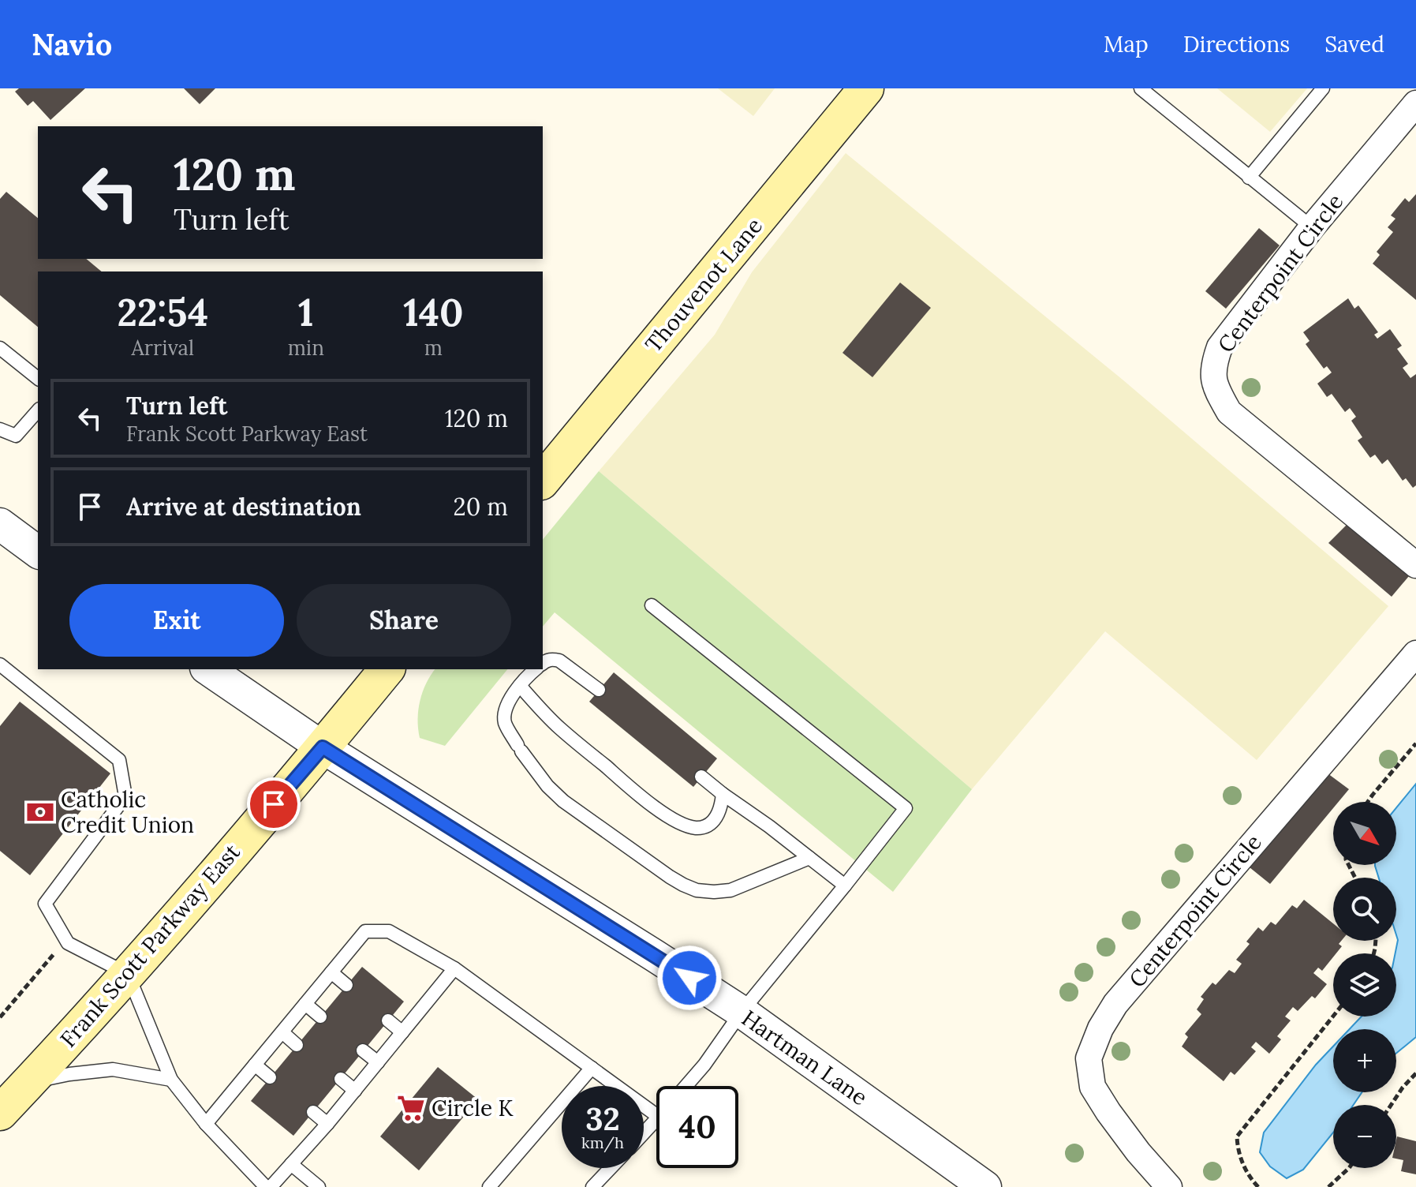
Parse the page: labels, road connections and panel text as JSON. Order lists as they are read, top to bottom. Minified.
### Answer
{"streets":{"main road":["Thouvenot Lane","Frank Scott Parkway East"],"street":["Centerpoint Circle","Hartman Lane"]},"crossings":[["Frank Scott Parkway East","Hartman Lane"]],"places":{"bank":["Catholic Credit Union"],"supermarket":["Circle K"]},"north":"bottom right","page":{"header":"Navio","nav":["Map","Directions","Saved"],"turn":["120 m","Turn left"],"eta":["22:54","Arrival","1","min","140","m"],"list":[{"name":"Turn left","note":"Frank Scott Parkway East","value":"120 m"},{"name":"Arrive at destination","value":"20 m"}],"buttons":["Exit","Share"],"map_buttons":["+","−"],"speed":"32 km/h","limit":"40"}}
